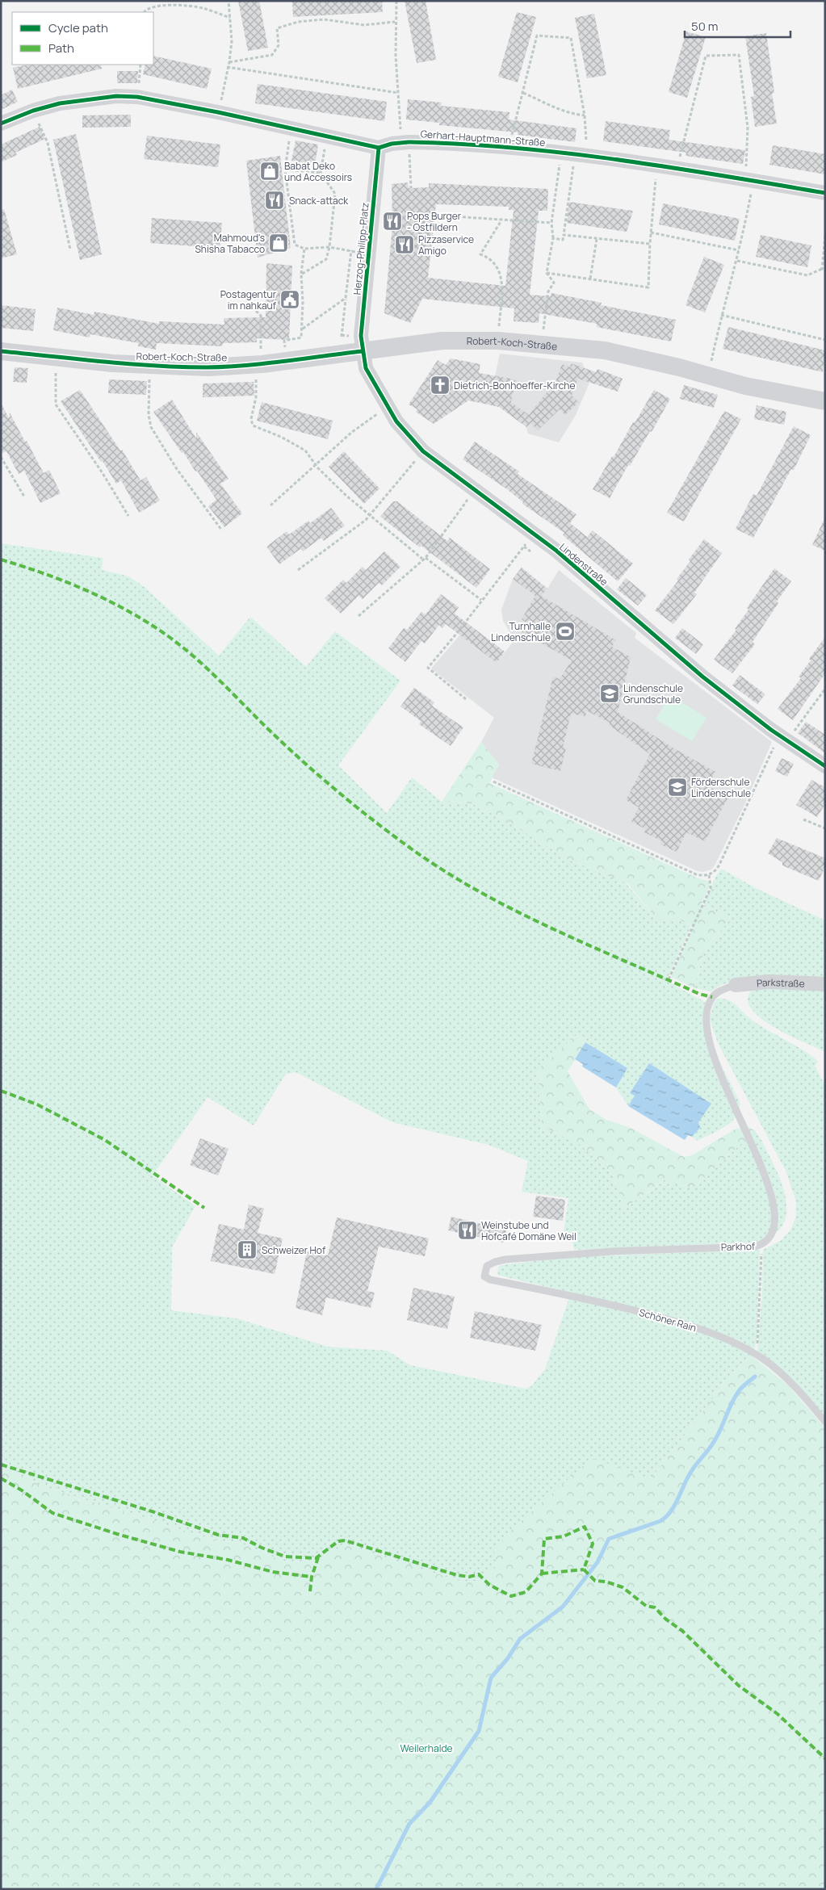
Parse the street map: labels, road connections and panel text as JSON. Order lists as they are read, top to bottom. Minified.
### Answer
{"streets":{"street":["Gerhart-Hauptmann-Straße","Herzog-Philipp-Platz","Robert-Koch-Straße","Lindenstraße","Parkstraße"],"lane":["Parkhof","Schöner Rain"]},"crossings":[["Gerhart-Hauptmann-Straße","Herzog-Philipp-Platz"],["Herzog-Philipp-Platz","Robert-Koch-Straße"],["Herzog-Philipp-Platz","Lindenstraße"],["Robert-Koch-Straße","Lindenstraße"],["Parkhof","Schöner Rain"]],"parks":["Weilerhalde"],"places":{"shop":["Babat Deko und Accessoirs","Mahmoud's Shisha Tabacco"],"restaurant":["Snack-attack","Pops Burger - Ostfildern","Pizzaservice Amigo","Weinstube und Hofcafé Domäne Weil"],"public building":["Postagentur im nahkauf"],"church":["Dietrich-Bonhoeffer-Kirche"],"sports":["Turnhalle Lindenschule"],"school or university":["Lindenschule Grundschule","Förderschule Lindenschule"],"building":["Schweizer Hof"]},"legend":["Cycle path","Path"],"scale_bar":"50 m"}
